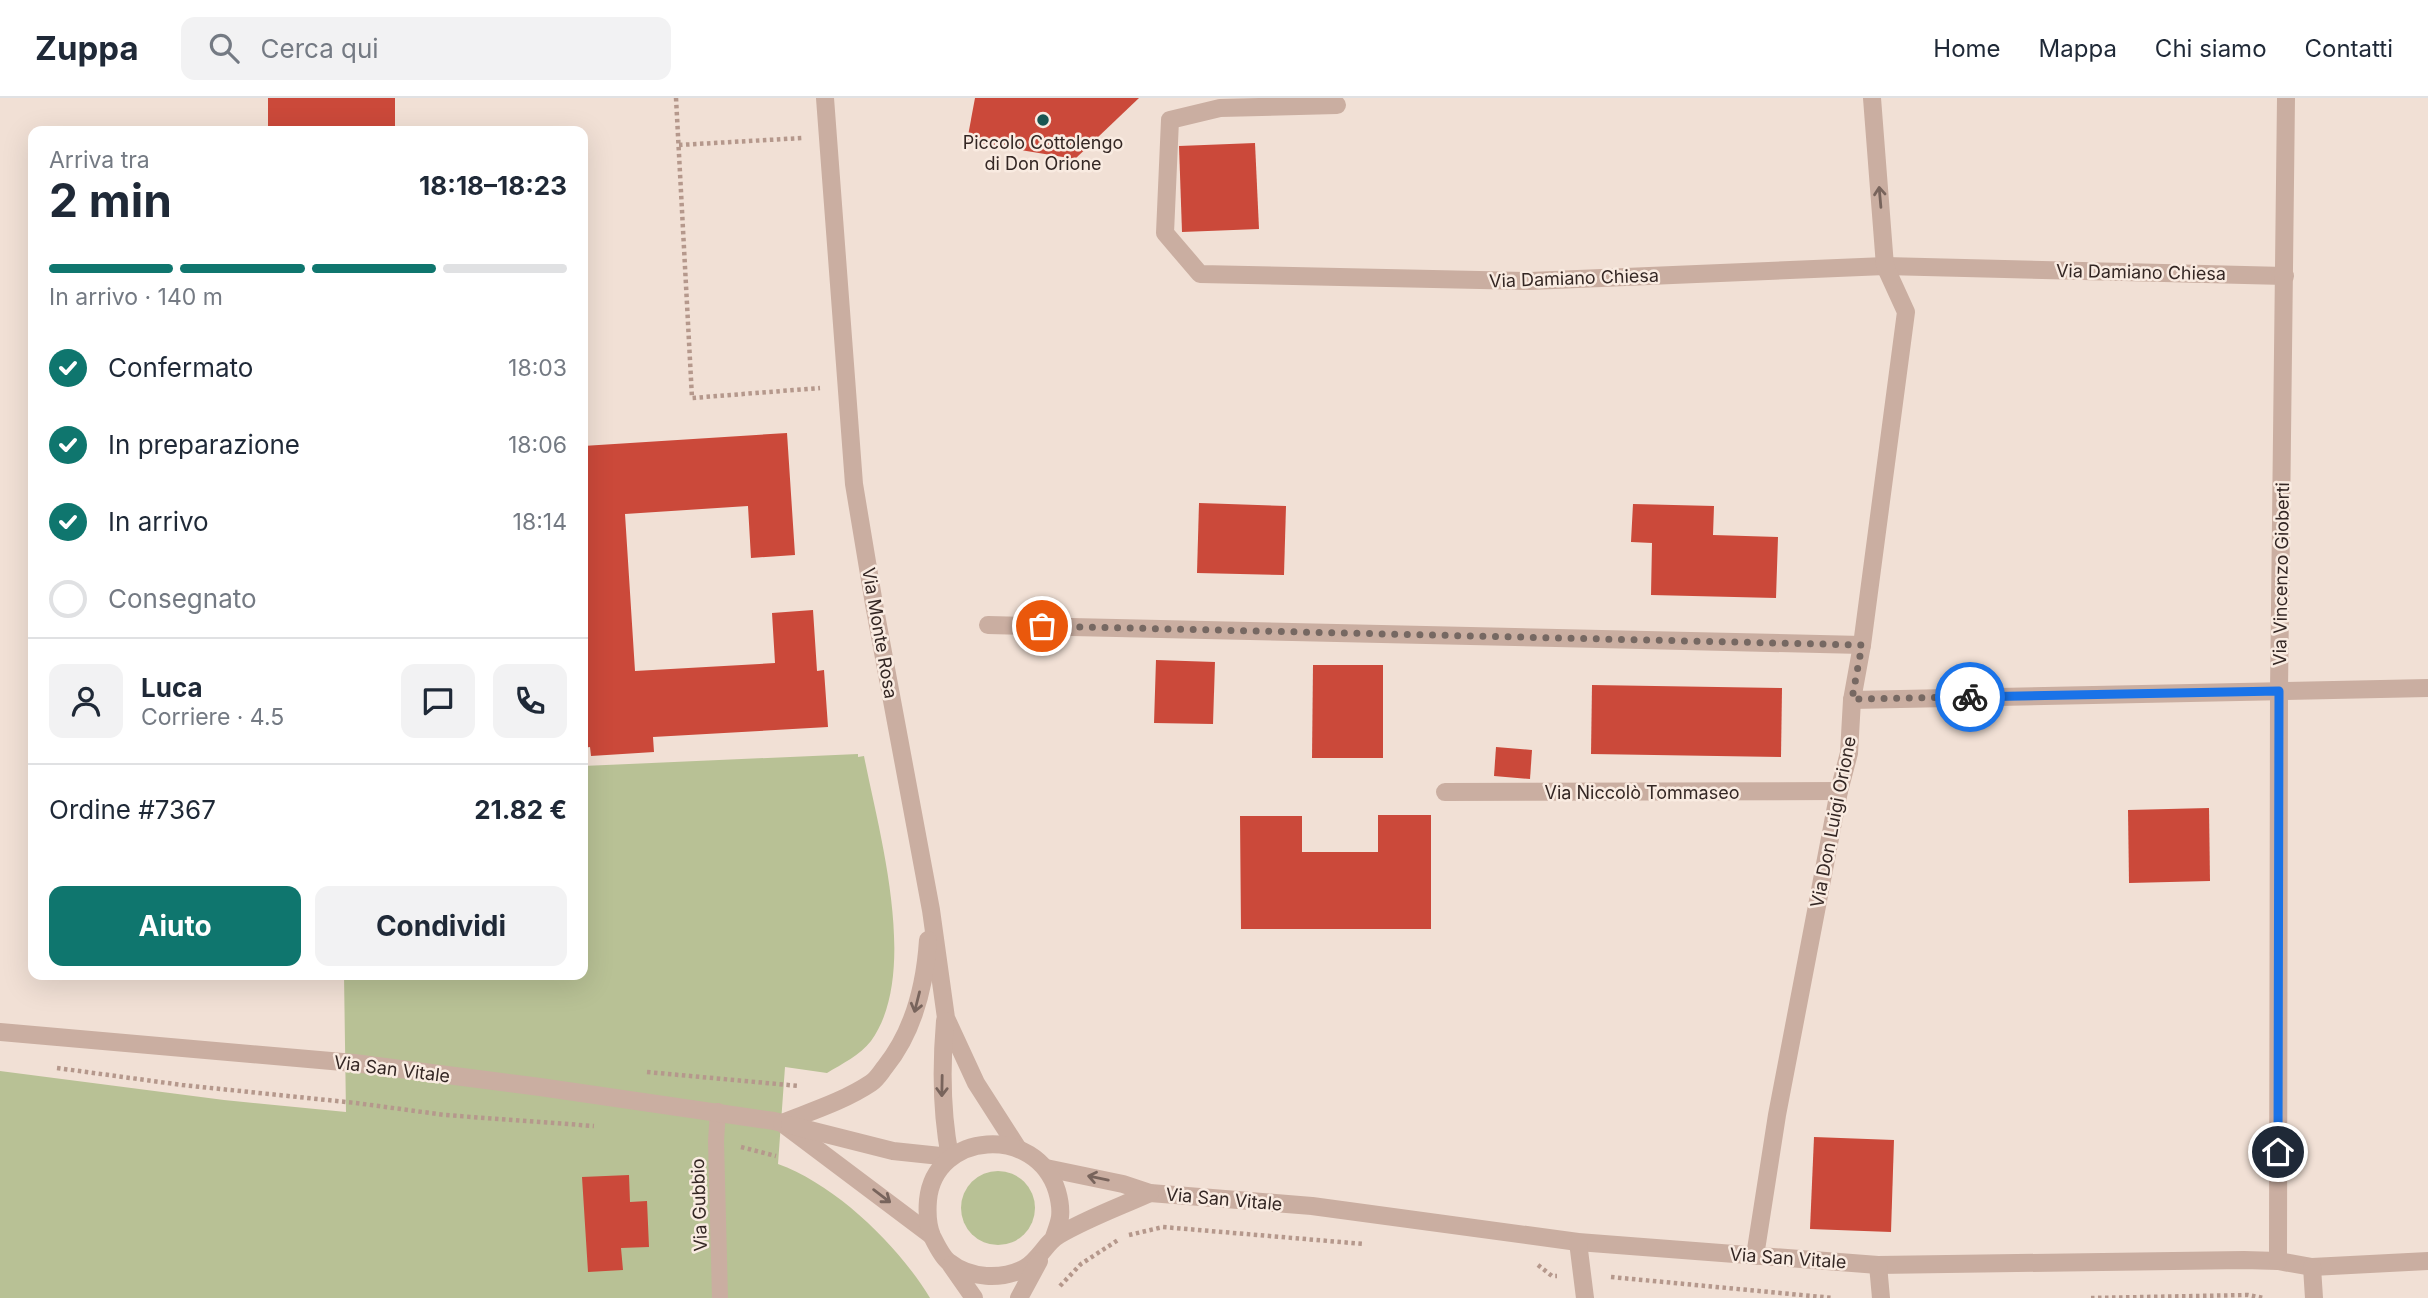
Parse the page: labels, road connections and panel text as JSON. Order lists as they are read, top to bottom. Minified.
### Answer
{"streets":{"street":["Via Damiano Chiesa","Via Vincenzo Gioberti","Via Monte Rosa","Via Niccolò Tommaseo","Via Don Luigi Orione","Via San Vitale"],"lane":["Via Gubbio"]},"crossings":[["Via Damiano Chiesa","Via Vincenzo Gioberti"],["Via Damiano Chiesa","Via Don Luigi Orione"],["Via Vincenzo Gioberti","Via San Vitale"],["Via Monte Rosa","Via San Vitale"],["Via Niccolò Tommaseo","Via Don Luigi Orione"],["Via Don Luigi Orione","Via San Vitale"],["Via San Vitale","Via Gubbio"]],"places":["Piccolo Cottolengo di Don Orione"],"page":{"header":"Zuppa","search":"Cerca qui","nav":["Home","Mappa","Chi siamo","Contatti"],"heading":["2 min","Arriva tra","18:18–18:23"],"panel":["Luca","Corriere · 4.5","Ordine #7367","21.82 €"],"bar":"In arrivo · 140 m","list":[["Confermato","18:03"],["In preparazione","18:06"],["In arrivo","18:14"],"Consegnato"],"buttons":["Aiuto","Condividi"]}}
